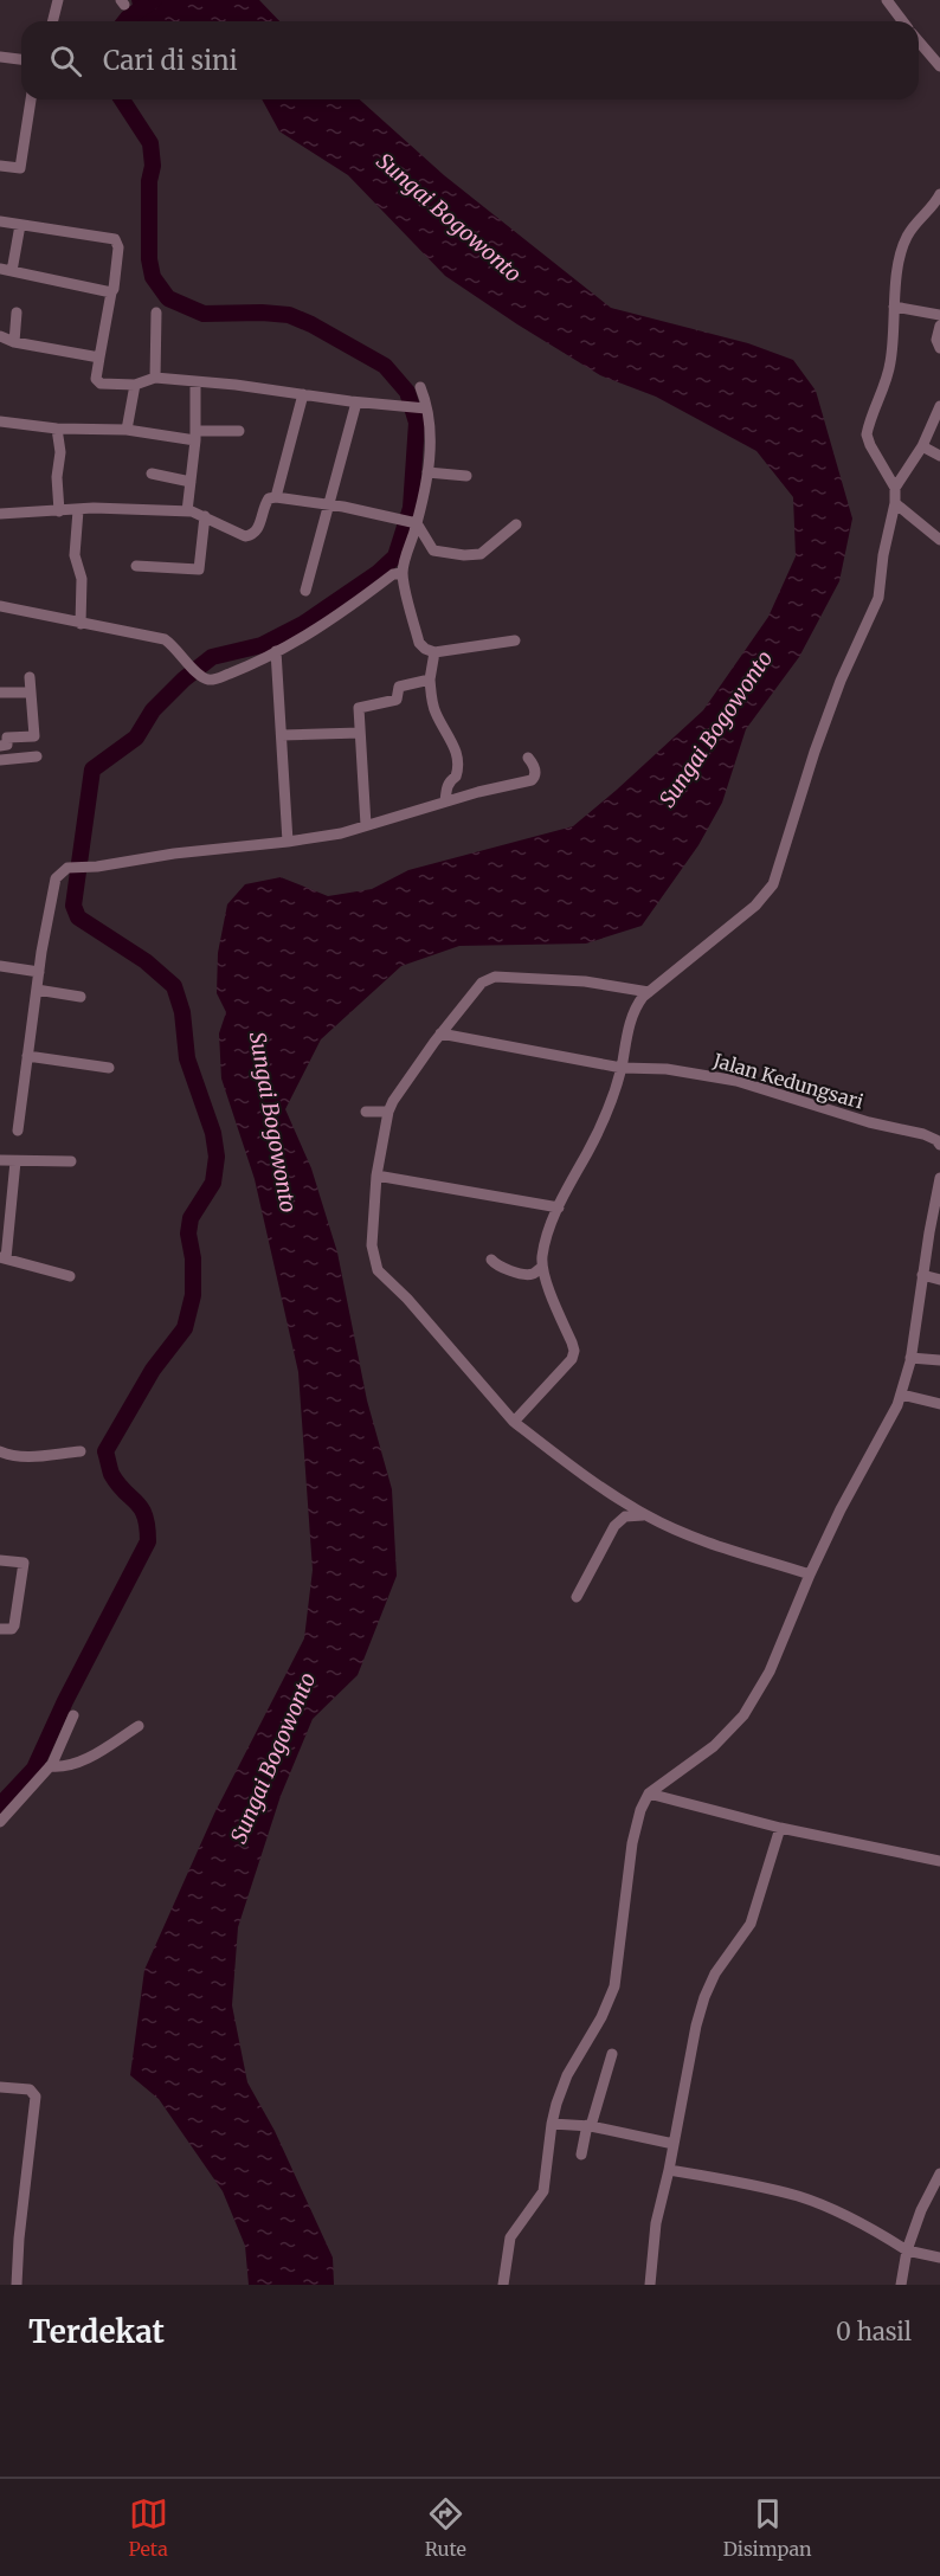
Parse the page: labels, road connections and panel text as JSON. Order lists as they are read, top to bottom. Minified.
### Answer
{"streets":{"street":["Jalan Kedungsari"]},"water":["Sungai Bogowonto"],"page":{"search":"Cari di sini","heading":["Terdekat","0 hasil"],"nav":["Peta","Rute","Disimpan"]}}
